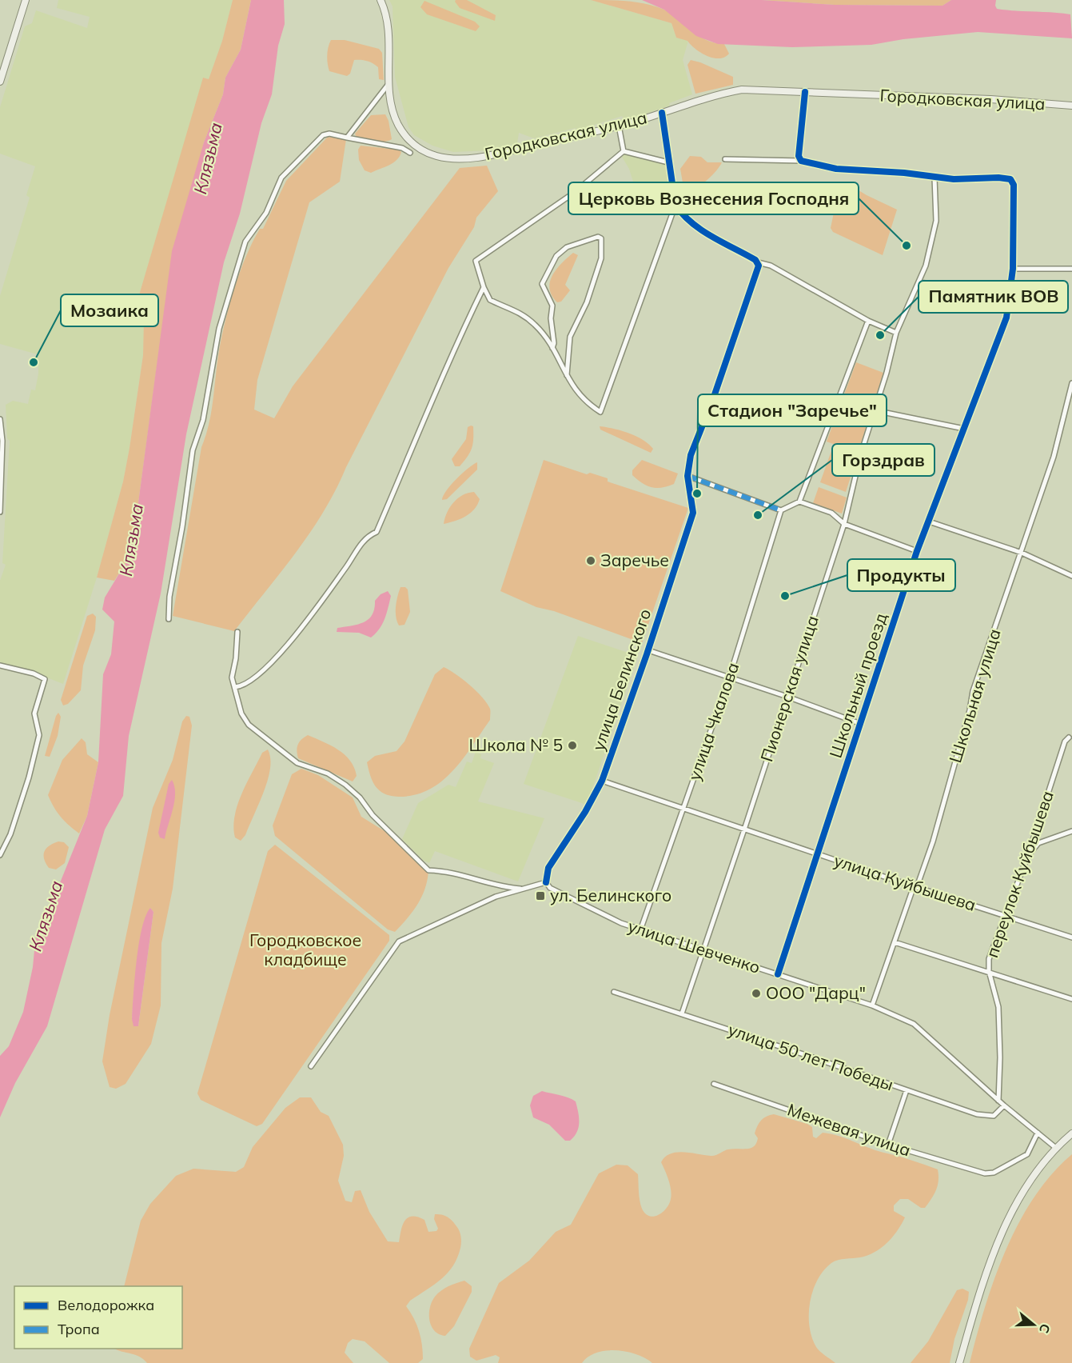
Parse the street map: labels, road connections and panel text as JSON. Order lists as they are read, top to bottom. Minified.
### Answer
{"streets":{"main road":["Городковская улица"],"street":["улица Белинского","Школьный проезд","Пионерская улица","Школьная улица","улица Чкалова","переулок Куйбышева","улица Куйбышева","улица Шевченко","улица 50 лет Победы","Межевая улица"]},"crossings":[["улица Белинского","улица Куйбышева"],["улица Белинского","улица Шевченко"],["Школьный проезд","Пионерская улица"],["Школьный проезд","улица Куйбышева"],["Школьный проезд","улица Шевченко"],["Пионерская улица","улица Куйбышева"],["Пионерская улица","улица Шевченко"],["Пионерская улица","улица 50 лет Победы"],["Школьная улица","улица Куйбышева"],["Школьная улица","улица Шевченко"],["улица Чкалова","улица Куйбышева"],["улица Чкалова","улица Шевченко"],["переулок Куйбышева","улица Куйбышева"],["переулок Куйбышева","улица Шевченко"],["улица Шевченко","улица 50 лет Победы"],["улица Шевченко","Межевая улица"]],"water":["Клязьма"],"parks":["Городковское кладбище"],"places":{"other":["Церковь Вознесения Господня","Памятник ВОВ","Мозаика","Стадион \"Заречье\"","Горздрав","Заречье","Продукты","Школа № 5","ООО \"Дарц\""],"transit":["ул. Белинского"]},"legend":["Велодорожка","Тропа"],"north":"right"}
